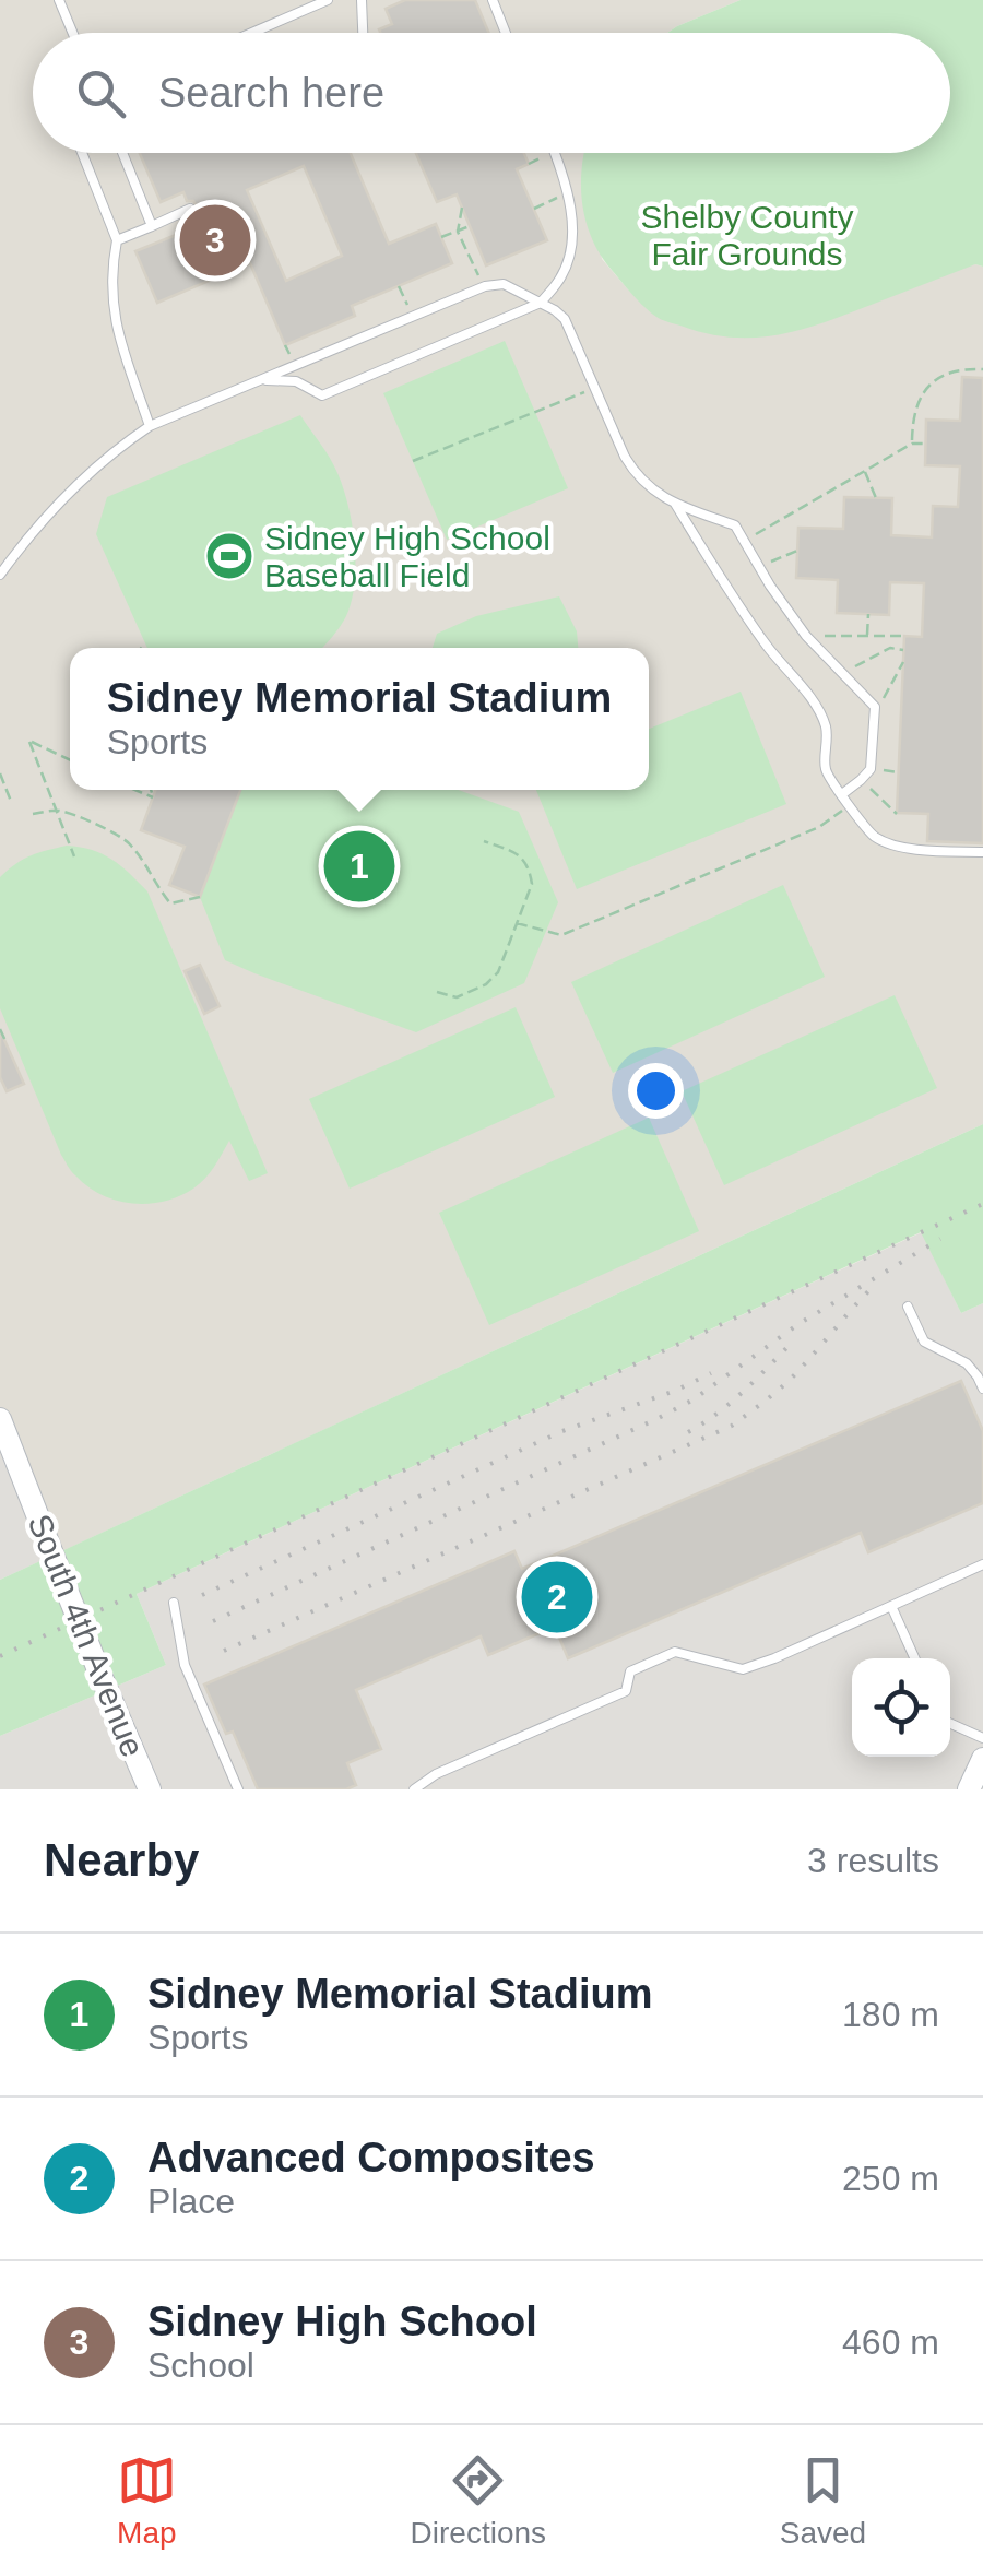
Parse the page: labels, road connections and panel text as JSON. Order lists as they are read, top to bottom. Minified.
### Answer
{"streets":{"street":["South 4th Avenue"]},"parks":["Shelby County Fair Grounds"],"places":{"sports":["Sidney High School Baseball Field"]},"page":{"search":"Search here","pins":["3","1","2"],"popup":["Sidney Memorial Stadium","Sports"],"heading":["Nearby","3 results"],"list":[{"mark":"1","name":"Sidney Memorial Stadium","note":"Sports","value":"180 m"},{"mark":"2","name":"Advanced Composites","note":"Place","value":"250 m"},{"mark":"3","name":"Sidney High School","note":"School","value":"460 m"}],"nav":["Map","Directions","Saved"]}}
